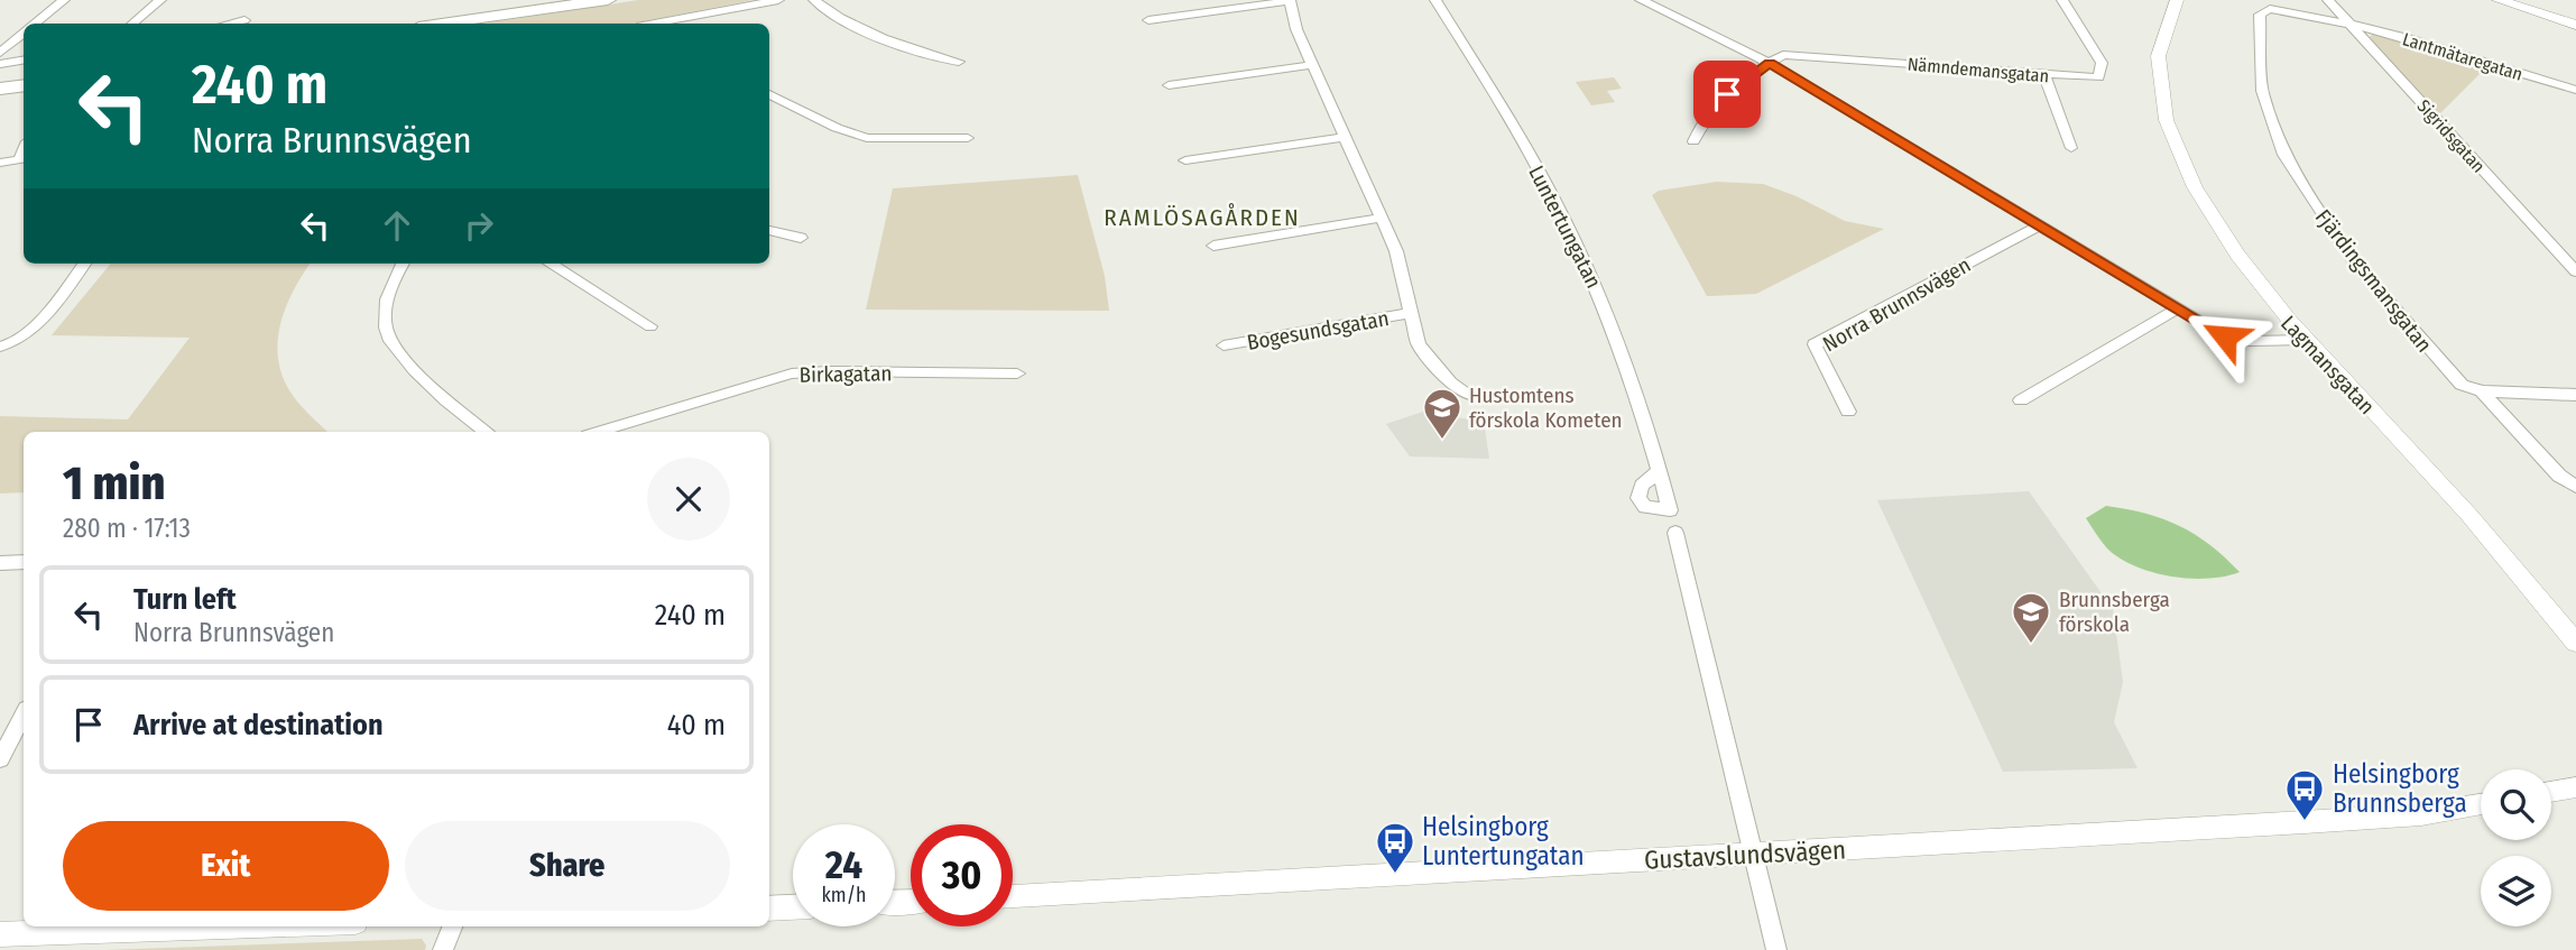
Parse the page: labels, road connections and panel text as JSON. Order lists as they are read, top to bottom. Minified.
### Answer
{"streets":{"street":["Lantmätaregatan","Nämndemansgatan","Sigridsgatan","Luntertungatan","Fjärdingsmansgatan","Norra Brunnsvägen","Bogesundsgatan","Lagmansgatan","Birkagatan","Gustavslundsvägen"]},"crossings":[["Lantmätaregatan","Sigridsgatan"],["Lantmätaregatan","Fjärdingsmansgatan"],["Sigridsgatan","Fjärdingsmansgatan"]],"districts":["RAMLÖSAGÅRDEN"],"places":{"school or university":["Hustomtens förskola Kometen","Brunnsberga förskola"],"bus stop":["Helsingborg Brunnsberga","Helsingborg Luntertungatan"]},"page":{"turn":["240 m","Norra Brunnsvägen"],"heading":["1 min","280 m · 17:13"],"list":[{"name":"Turn left","note":"Norra Brunnsvägen","value":"240 m"},{"name":"Arrive at destination","value":"40 m"}],"buttons":["Exit","Share"],"speed":"24 km/h","limit":"30"}}
